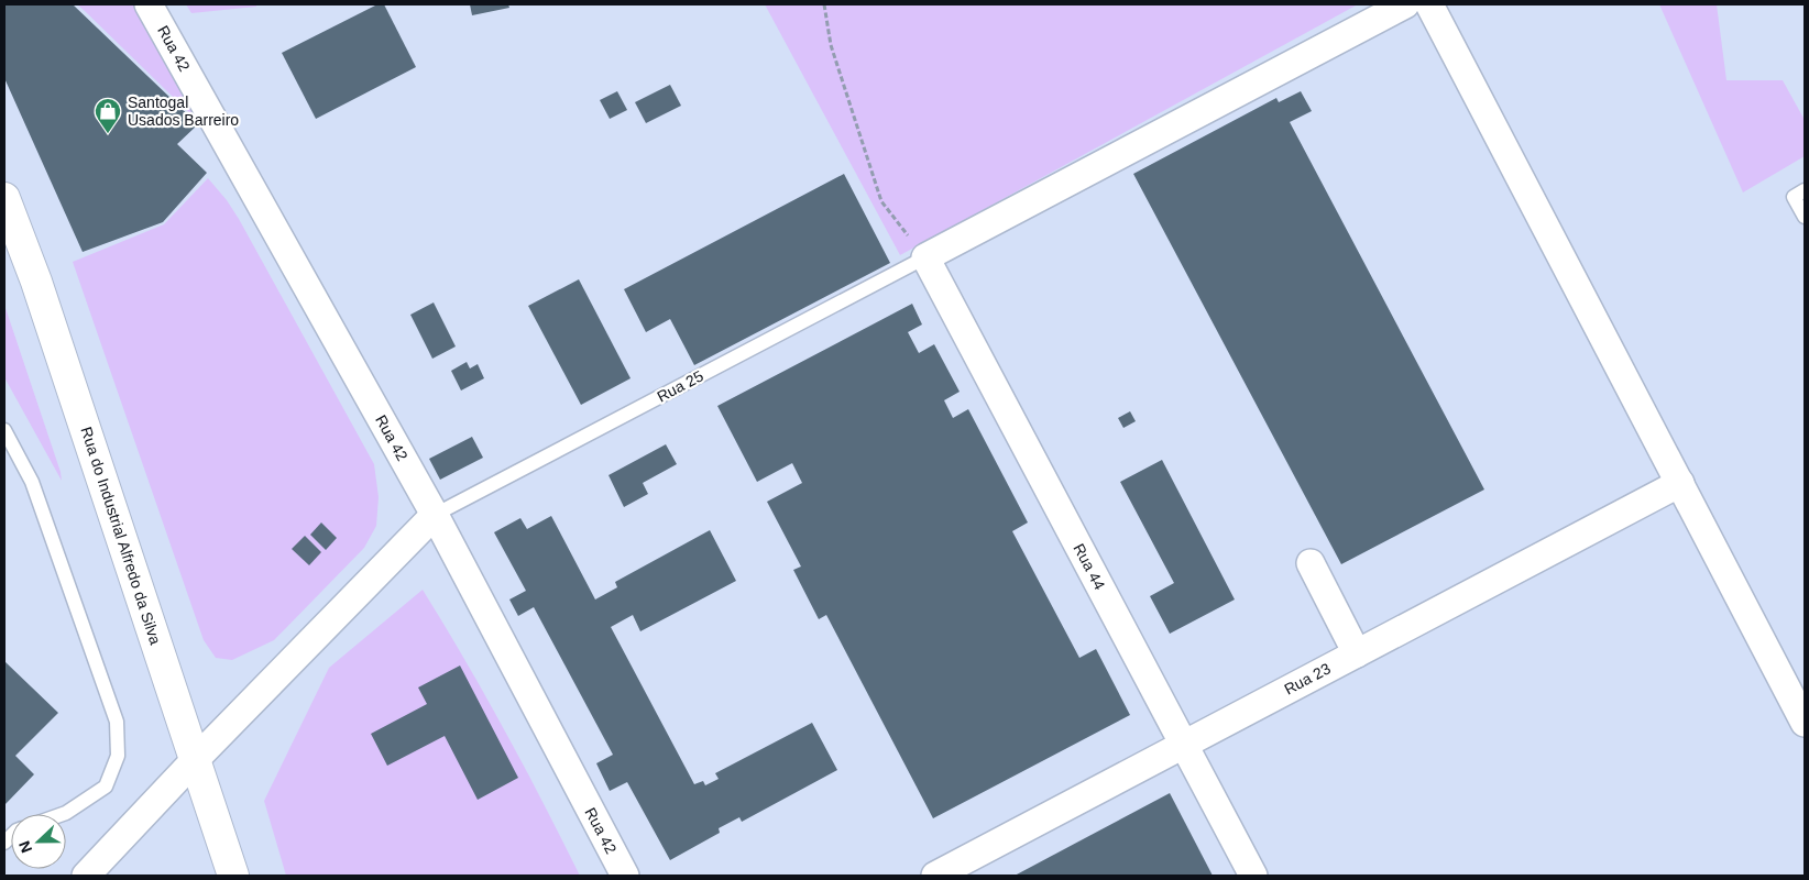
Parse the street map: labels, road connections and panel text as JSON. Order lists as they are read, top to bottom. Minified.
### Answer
{"streets":{"street":["Rua 42","Rua do Industrial Alfredo da Silva","Rua 44","Rua 23"],"lane":["Rua 25"]},"crossings":[["Rua 42","Rua 25"],["Rua 25","Rua 44"],["Rua 44","Rua 23"]],"places":{"shop":["Santogal Usados Barreiro"]},"north":"left"}
